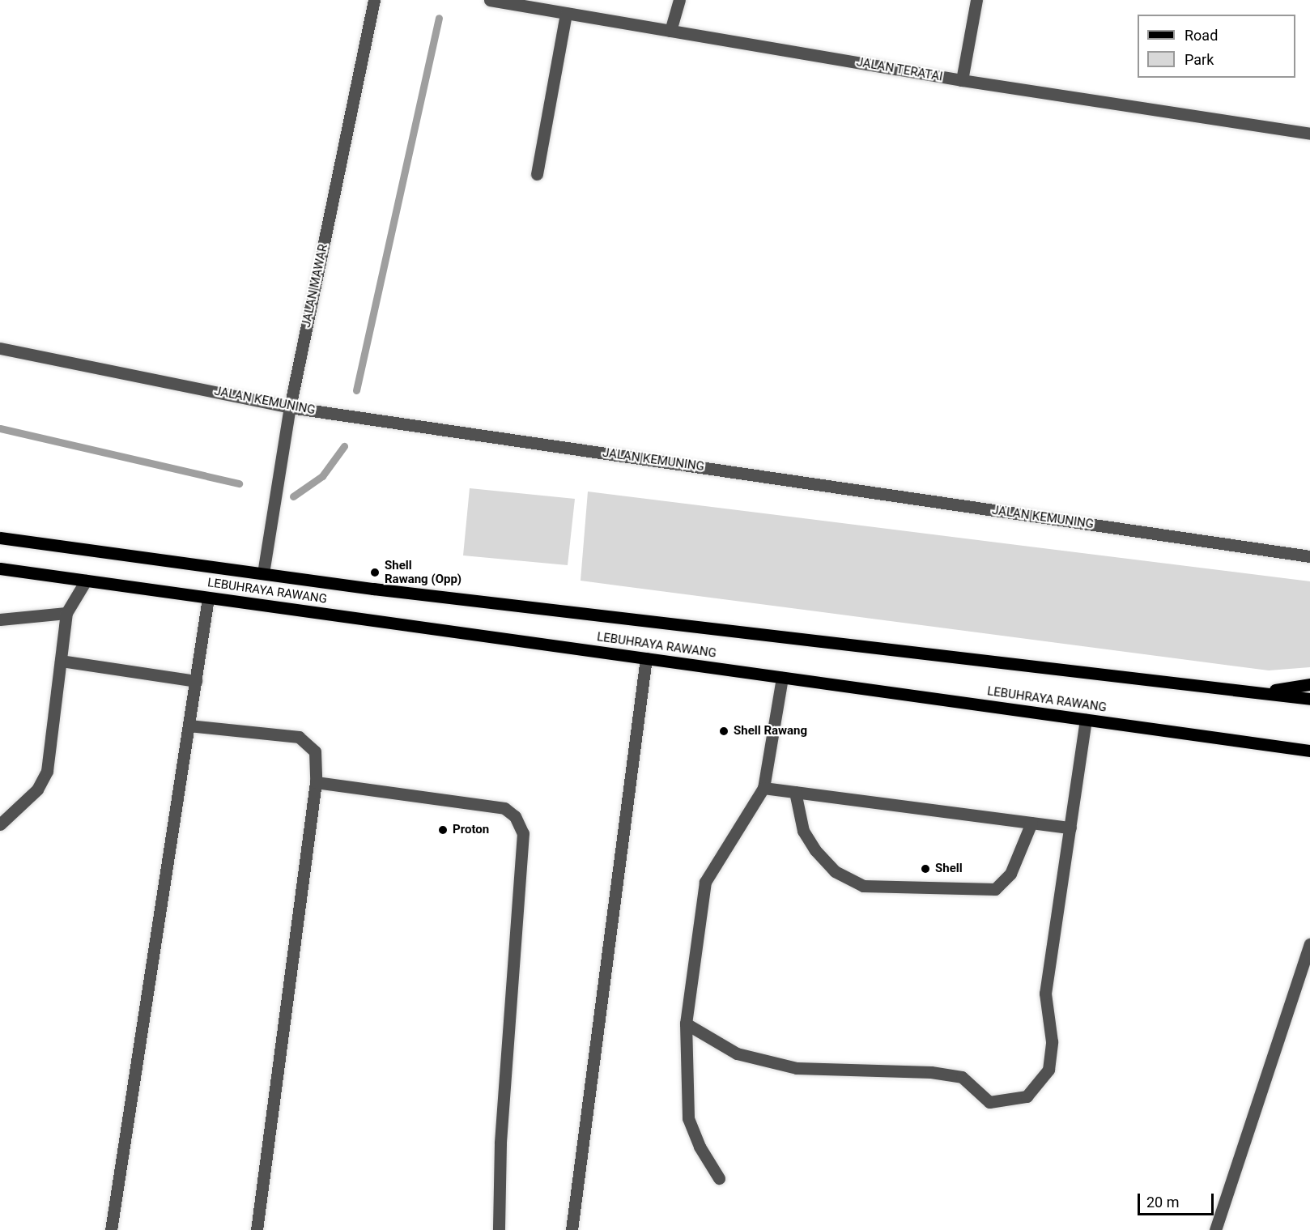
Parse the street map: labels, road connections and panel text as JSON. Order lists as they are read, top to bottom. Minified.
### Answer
{"streets":{"main road":["LEBUHRAYA RAWANG"],"street":["JALAN TERATAI","JALAN MAWAR","JALAN KEMUNING"]},"crossings":[["JALAN MAWAR","JALAN KEMUNING"],["JALAN MAWAR","LEBUHRAYA RAWANG"]],"places":["Shell Rawang (Opp)","Shell Rawang","Proton","Shell"],"legend":["Road","Park"],"scale_bar":"20 m"}
